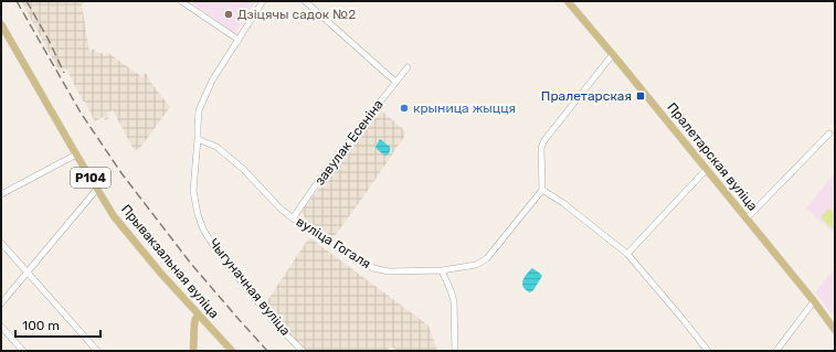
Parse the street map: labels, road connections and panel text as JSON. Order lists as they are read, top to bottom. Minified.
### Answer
{"streets":{"main road":["Пралетарская вуліца","Р104","Прывакзальная вуліца"],"street":["завулак Есеніна","вуліца Гогаля","Чыгуначная вуліца"]},"crossings":[["завулак Есеніна","вуліца Гогаля"],["вуліца Гогаля","Чыгуначная вуліца"]],"places":{"other":["Дзіцячы садок №2","крыница жыцця"],"transit":["Пралетарская"]},"scale_bar":"100 m"}
